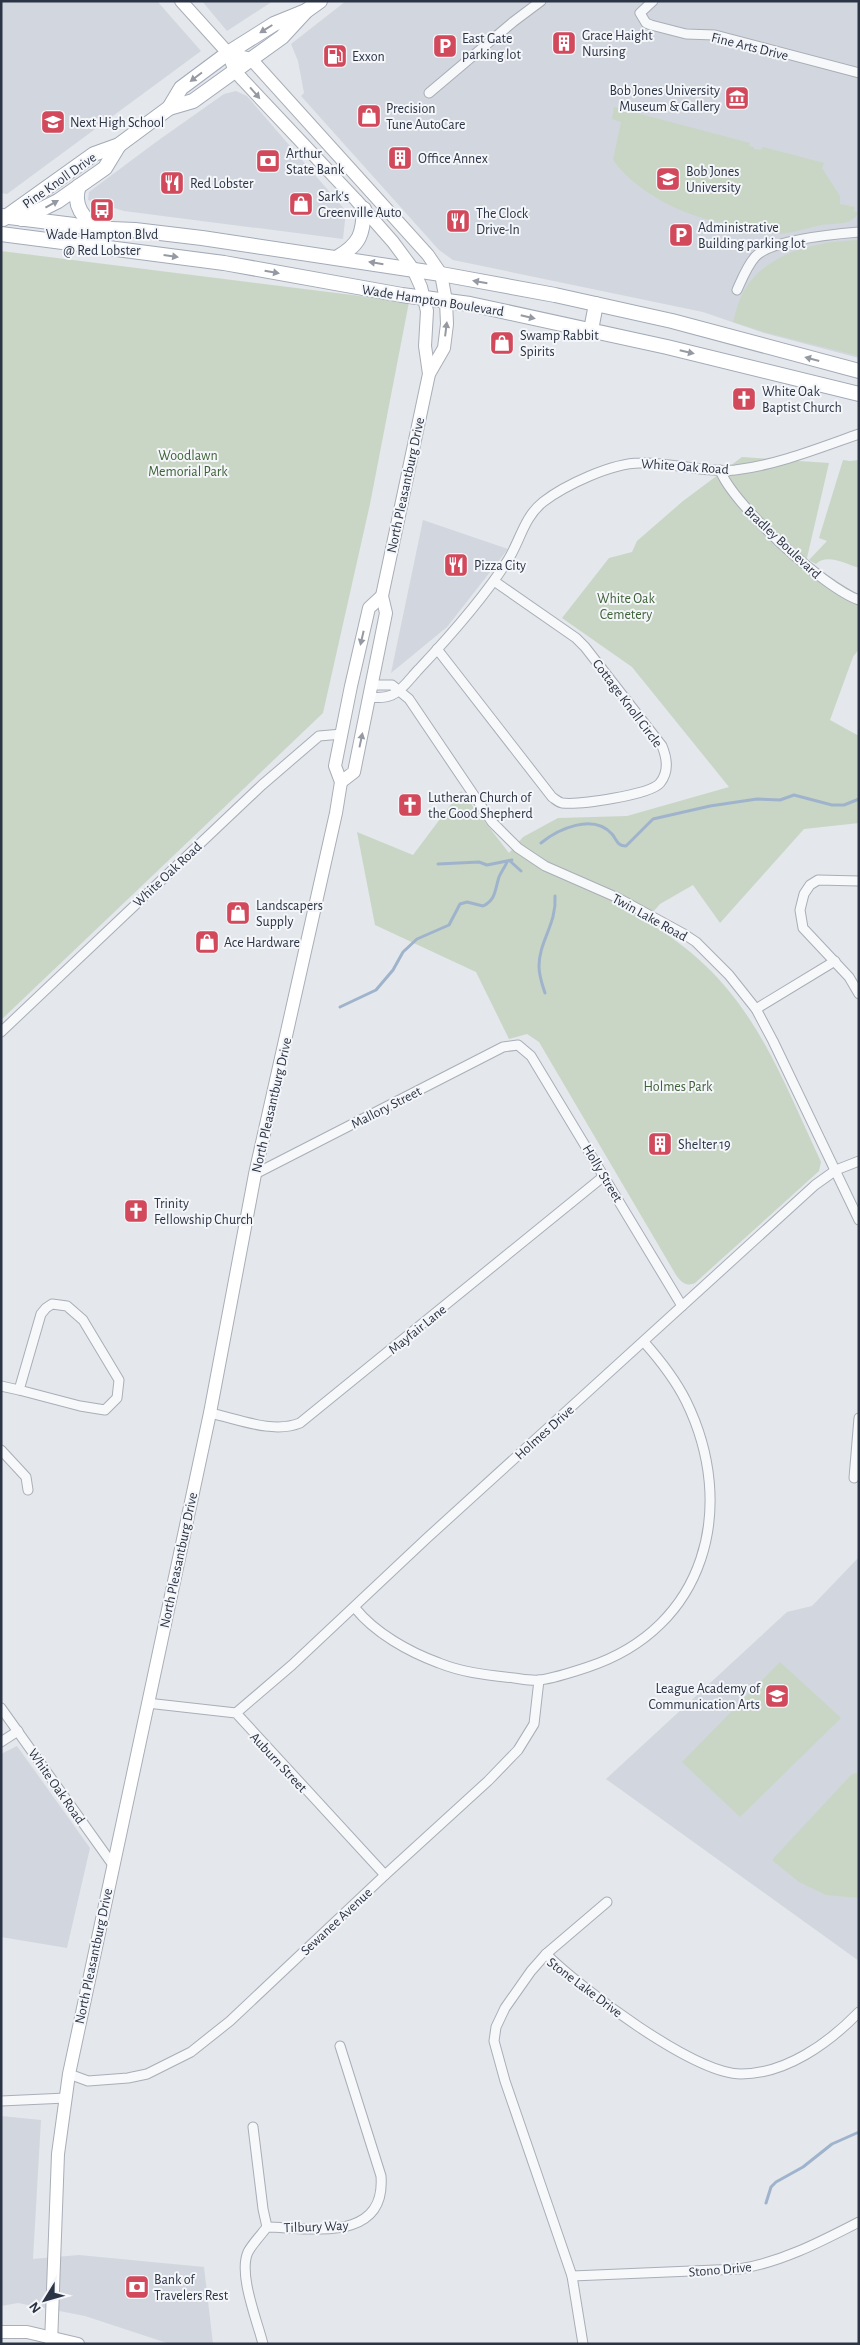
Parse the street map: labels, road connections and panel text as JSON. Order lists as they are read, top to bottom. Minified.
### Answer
{"streets":{"main road":["Pine Knoll Drive","Wade Hampton Boulevard","North Pleasantburg Drive"],"street":["Fine Arts Drive","White Oak Road","Bradley Boulevard","Cottage Knoll Circle","Twin Lake Road","Mallory Street","Holly Street","Mayfair Lane","Holmes Drive","Auburn Street","Sewanee Avenue","Stone Lake Drive","Tilbury Way","Stono Drive"]},"crossings":[["Pine Knoll Drive","Wade Hampton Boulevard"],["Pine Knoll Drive","North Pleasantburg Drive"],["Wade Hampton Boulevard","North Pleasantburg Drive"],["White Oak Road","North Pleasantburg Drive"],["White Oak Road","Bradley Boulevard"],["White Oak Road","Cottage Knoll Circle"],["White Oak Road","Twin Lake Road"],["North Pleasantburg Drive","Mallory Street"],["North Pleasantburg Drive","Mayfair Lane"],["North Pleasantburg Drive","Sewanee Avenue"],["Twin Lake Road","Holmes Drive"],["Mallory Street","Holly Street"],["Holly Street","Mayfair Lane"],["Holly Street","Holmes Drive"],["Holmes Drive","Auburn Street"],["Auburn Street","Sewanee Avenue"],["Stone Lake Drive","Stono Drive"]],"parks":["Woodlawn Memorial Park","White Oak Cemetery","Holmes Park"],"places":{"building":["Grace Haight Nursing","Office Annex","Shelter 19"],"parking":["East Gate parking lot","Administrative Building parking lot"],"fuel station":["Exxon"],"museum":["Bob Jones University Museum & Gallery"],"shop":["Precision Tune AutoCare","Sark's Greenville Auto","Swamp Rabbit Spirits","Landscapers Supply","Ace Hardware"],"school or university":["Next High School","Bob Jones University","League Academy of Communication Arts"],"bank":["Arthur State Bank","Bank of Travelers Rest"],"restaurant":["Red Lobster","The Clock Drive-In","Pizza City"],"bus stop":["Wade Hampton Blvd @ Red Lobster"],"church":["White Oak Baptist Church","Lutheran Church of the Good Shepherd","Trinity Fellowship Church"]},"north":"bottom left"}
